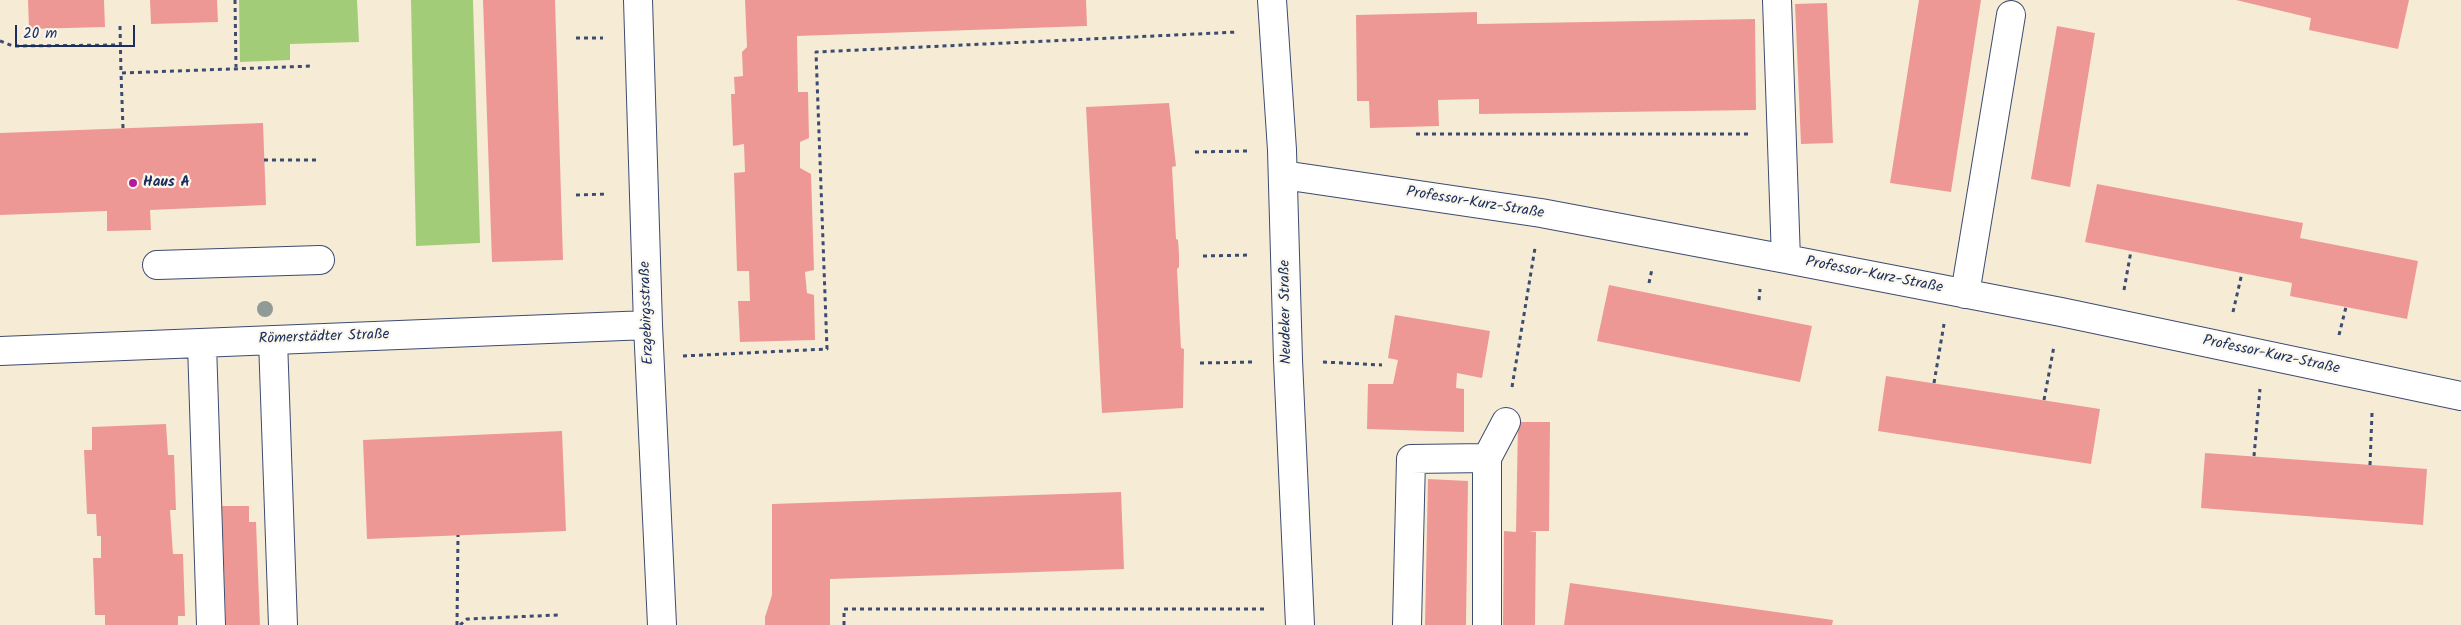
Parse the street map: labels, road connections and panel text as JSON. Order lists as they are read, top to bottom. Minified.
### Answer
{"streets":{"street":["Professor-Kurz-Straße","Neudeker Straße","Erzgebirgsstraße","Römerstädter Straße"]},"crossings":[["Professor-Kurz-Straße","Neudeker Straße"],["Erzgebirgsstraße","Römerstädter Straße"]],"places":["Haus A"],"scale_bar":"20 m"}
